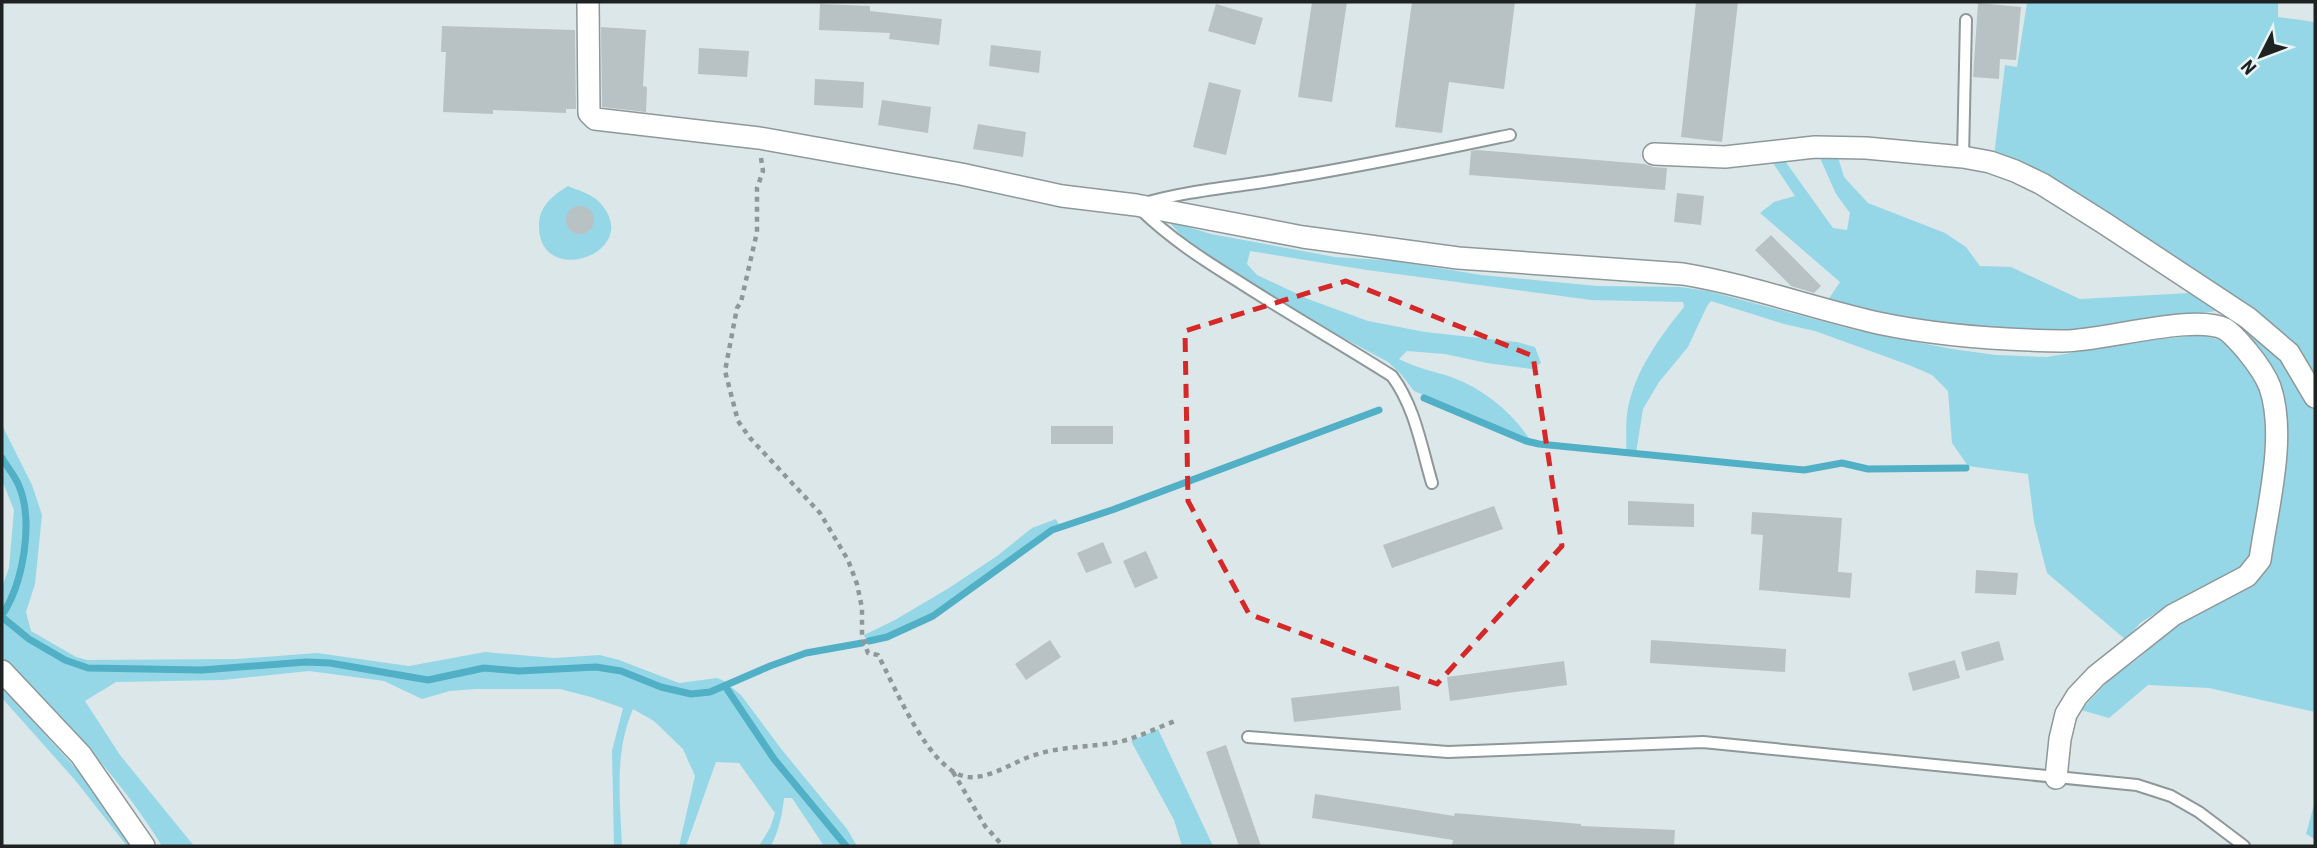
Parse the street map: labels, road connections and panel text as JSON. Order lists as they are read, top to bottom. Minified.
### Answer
{"north":"bottom left"}
